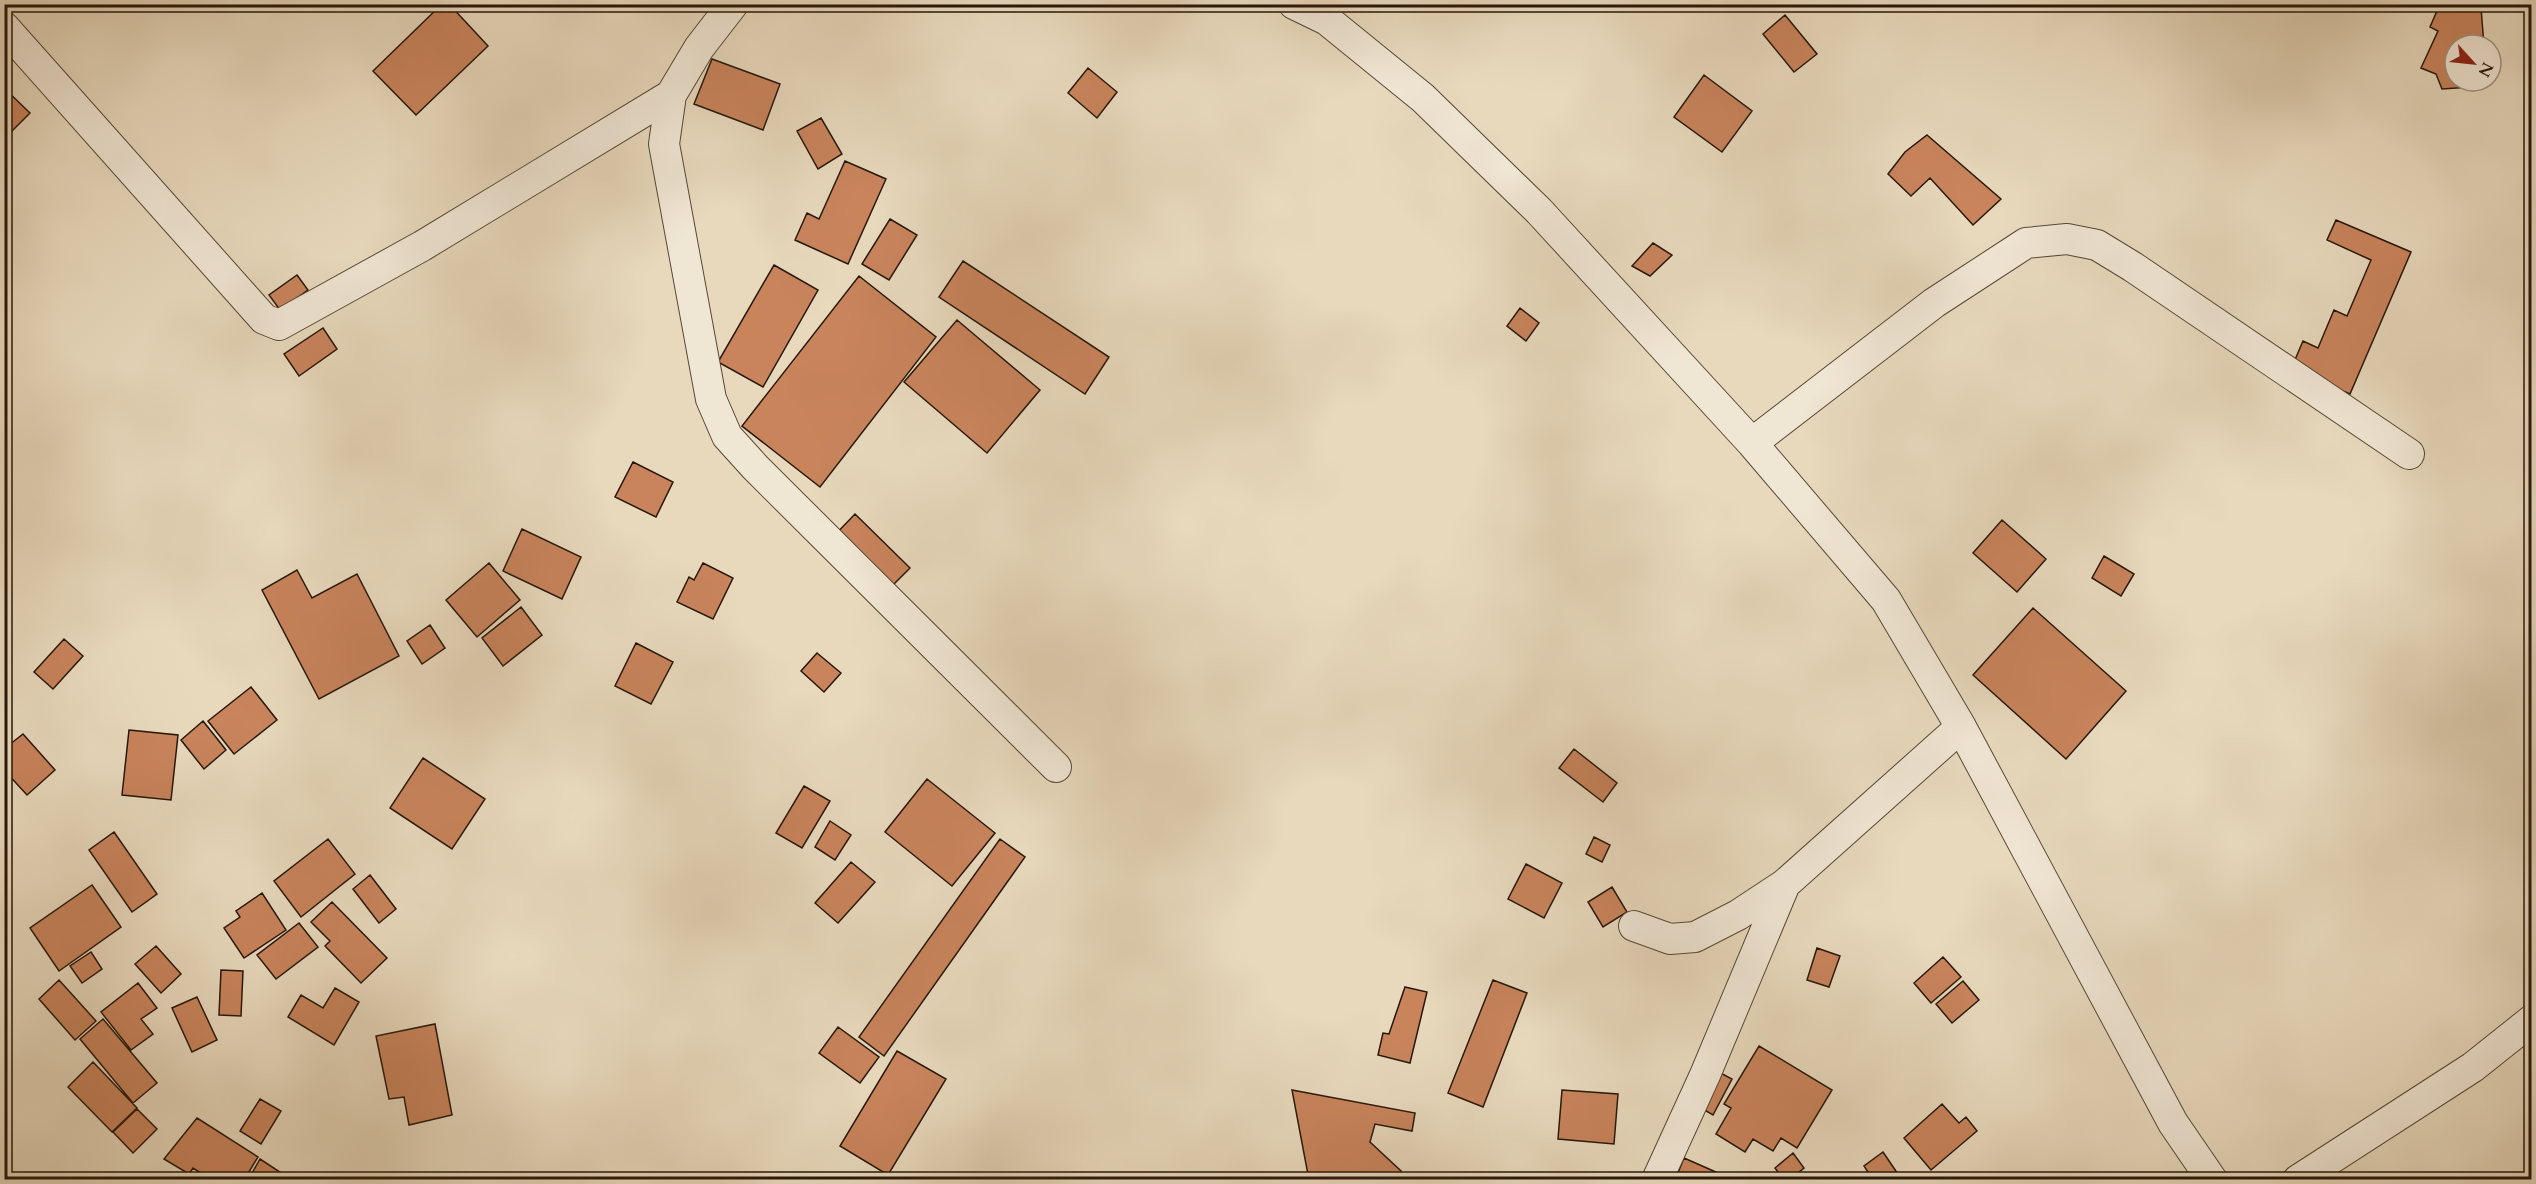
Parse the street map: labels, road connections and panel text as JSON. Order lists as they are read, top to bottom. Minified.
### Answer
{"north":"bottom right"}
